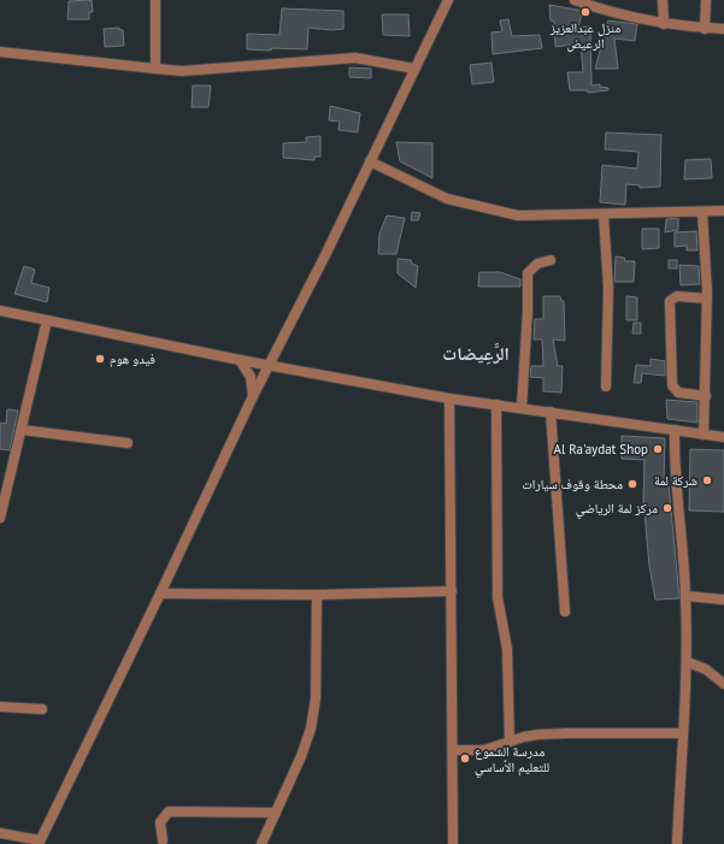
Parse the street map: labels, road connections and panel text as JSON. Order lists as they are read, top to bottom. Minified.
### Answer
{"districts":["الرَّعِيضات"],"places":["منزل عبدالعزيز الرعيض","فيدو هوم","Al Ra'aydat Shop","شركة لمة","محطة وقوف سيارات","مركز لمة الرياضي","مدرسة الشموع للتعليم الأساسي"]}
